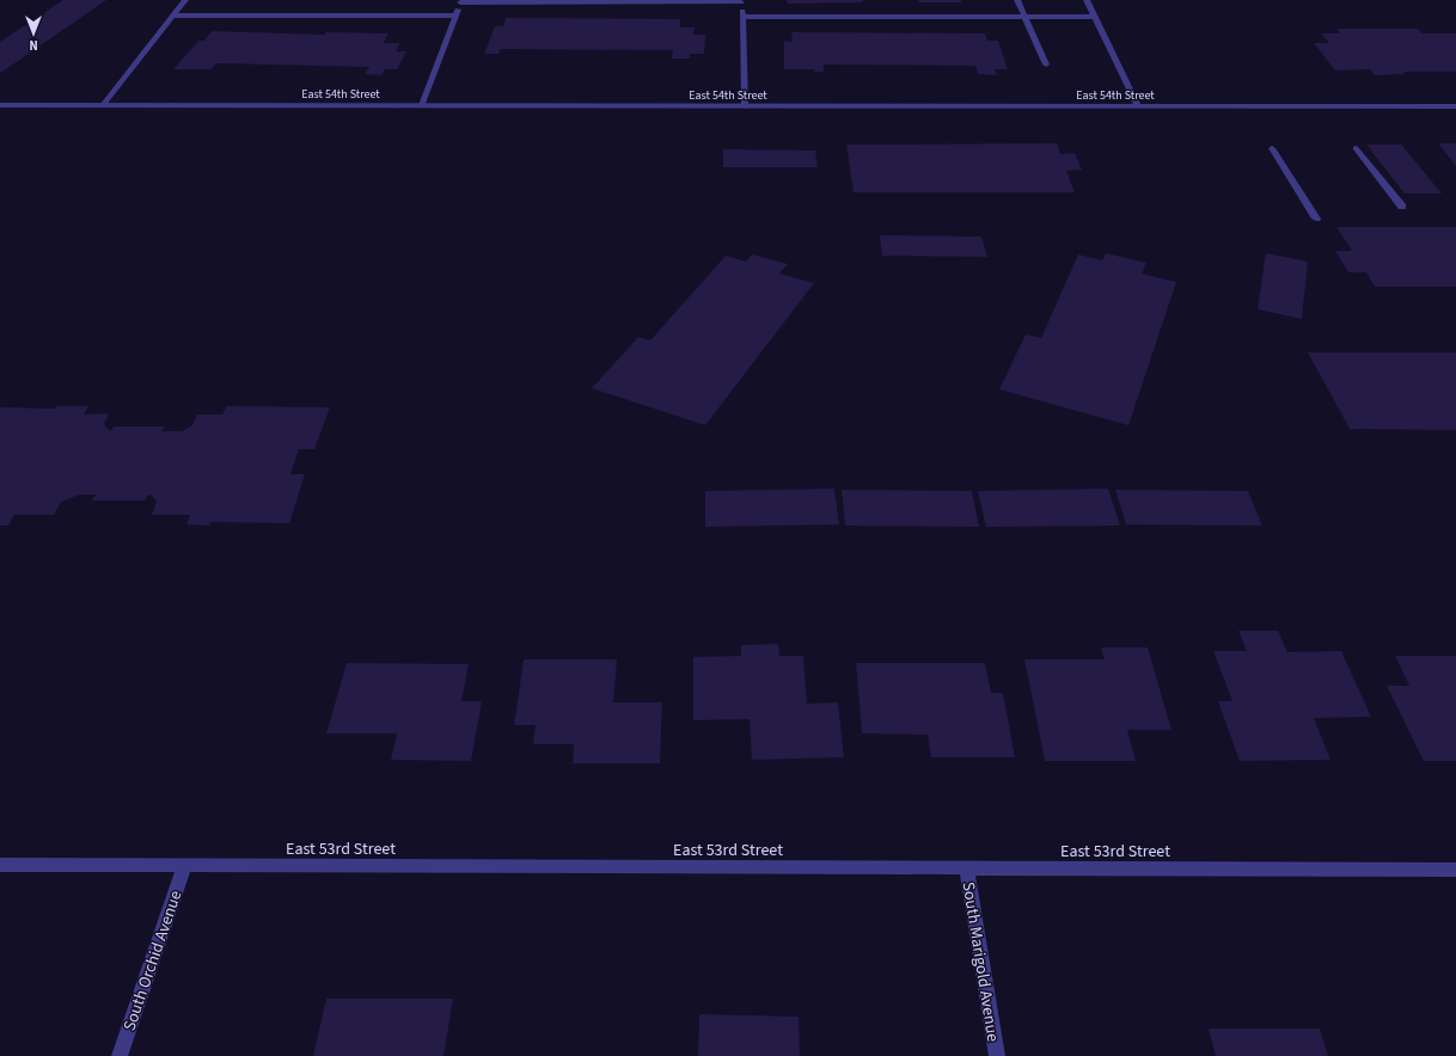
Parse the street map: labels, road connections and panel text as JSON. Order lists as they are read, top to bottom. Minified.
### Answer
{"streets":{"street":["East 54th Street","East 53rd Street","South Orchid Avenue","South Marigold Avenue"]},"crossings":[["East 53rd Street","South Orchid Avenue"],["East 53rd Street","South Marigold Avenue"]],"north":"bottom"}
